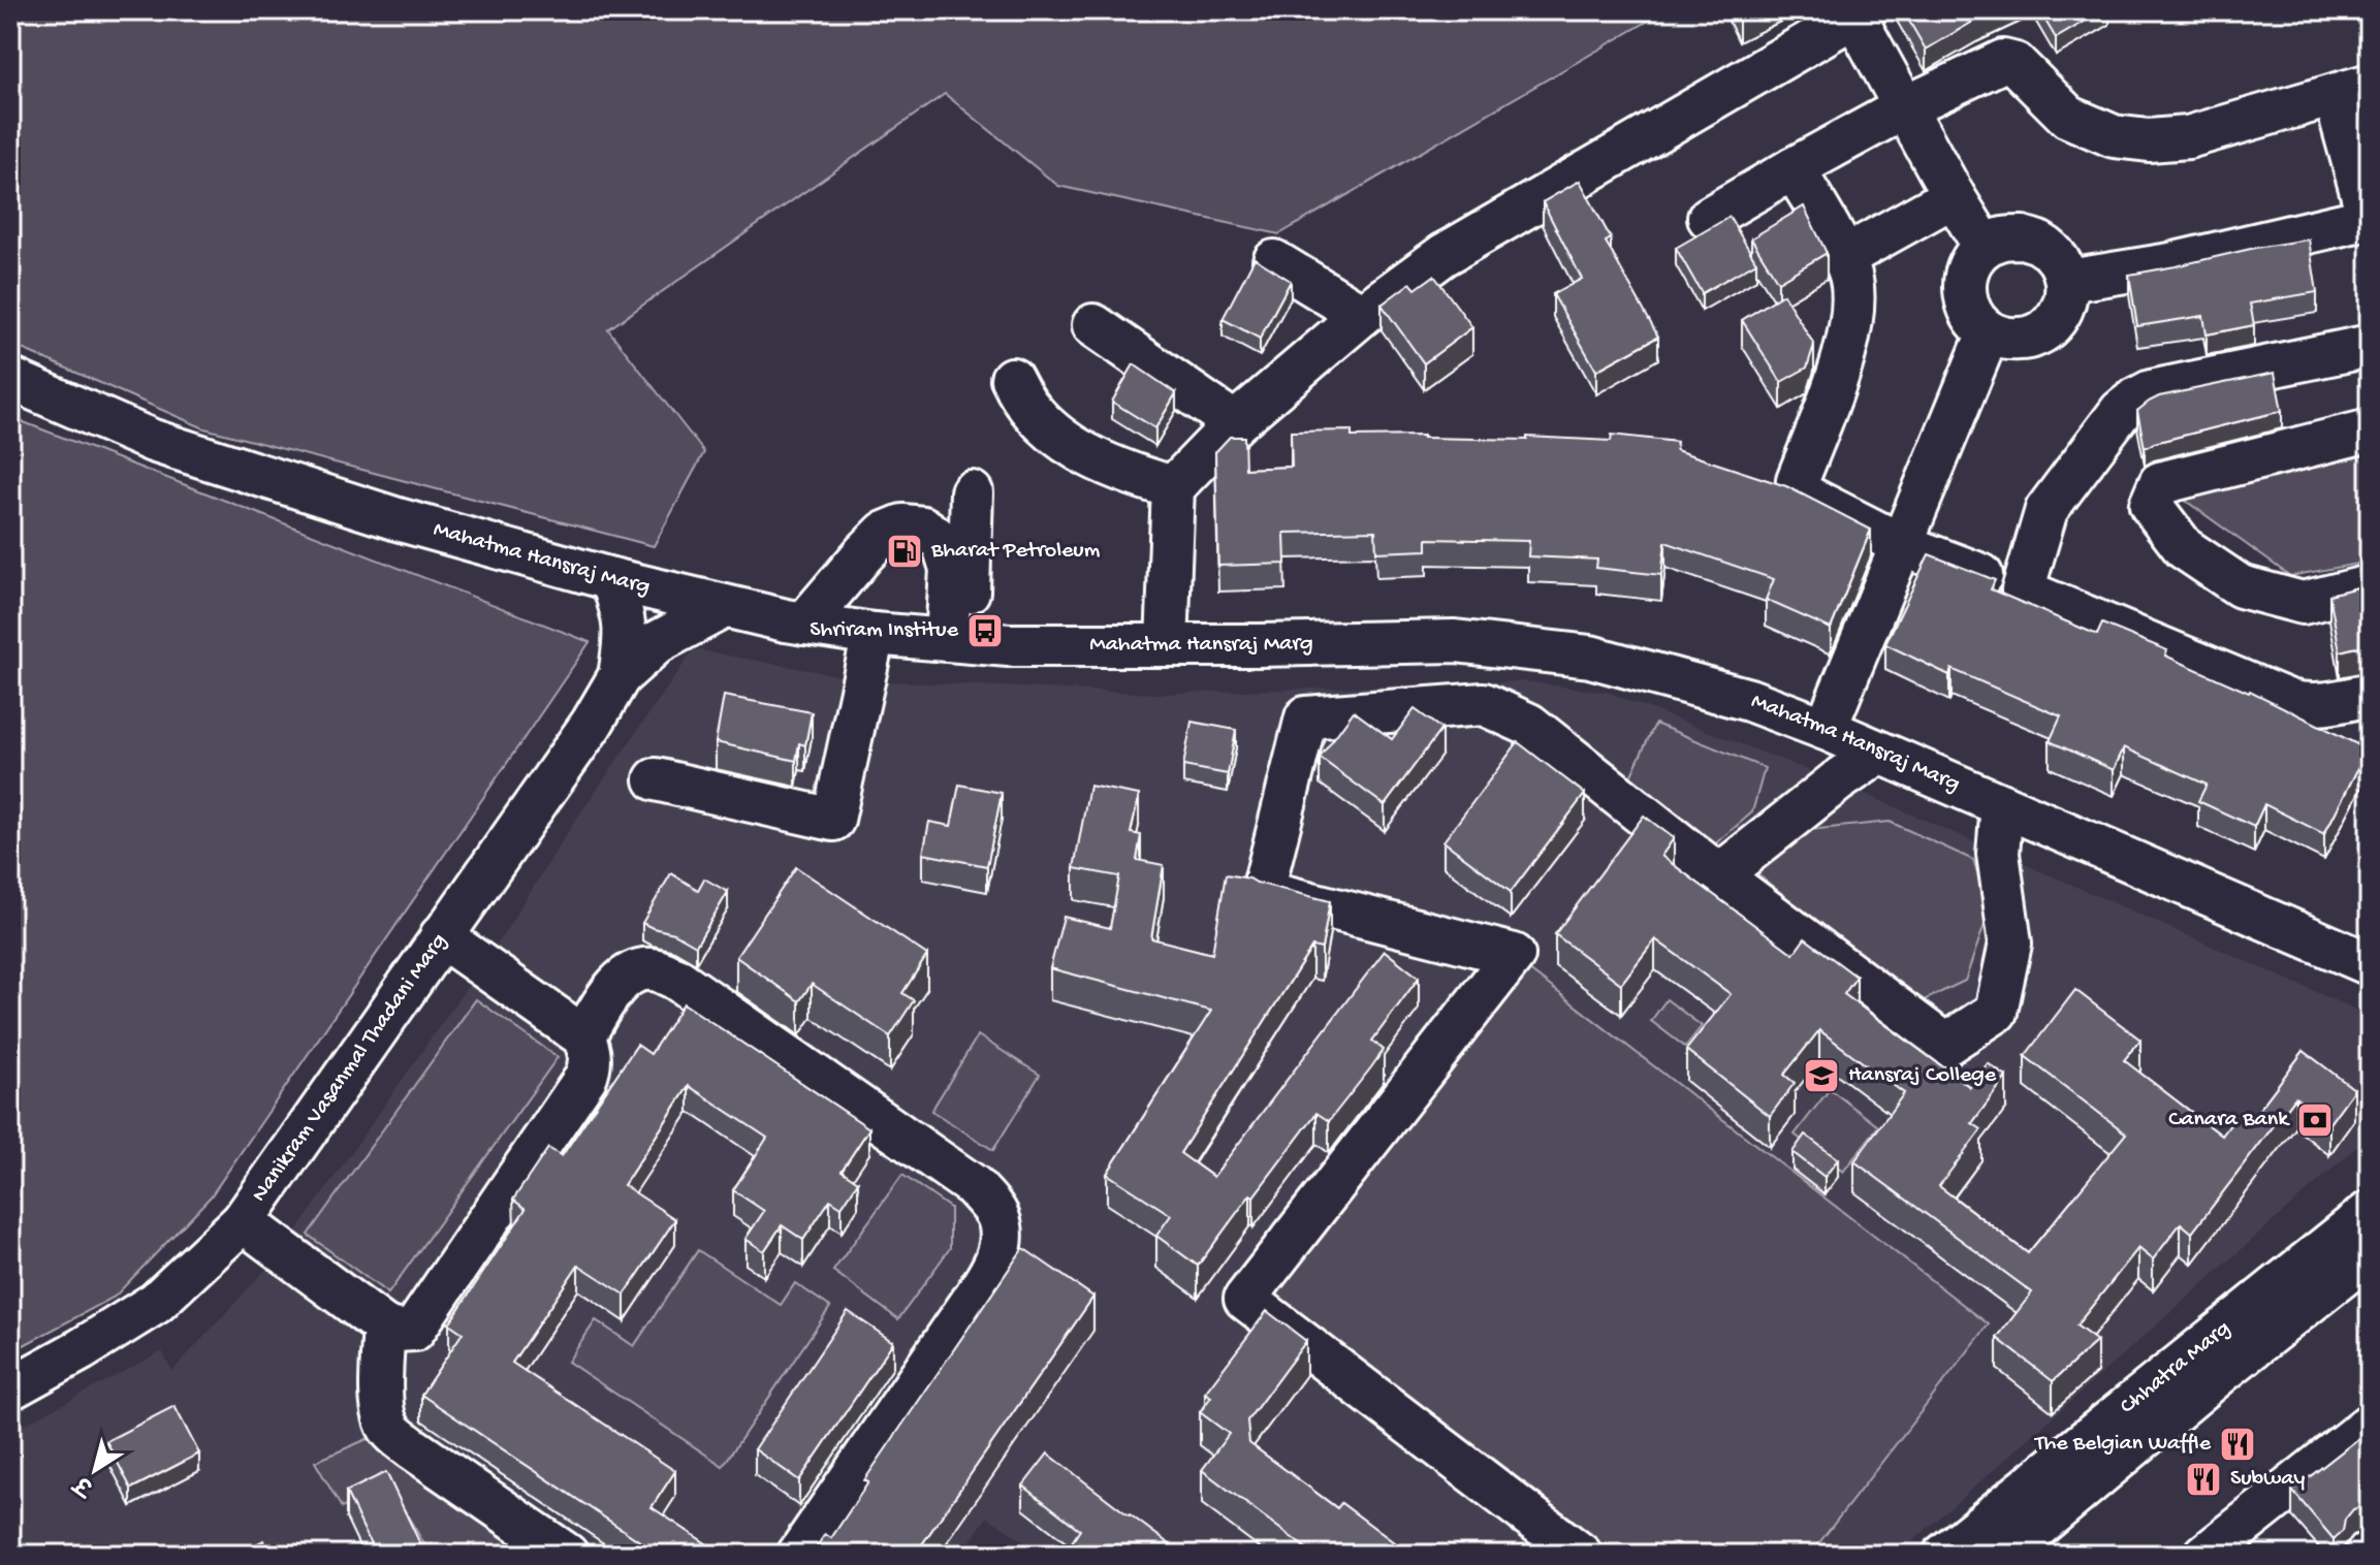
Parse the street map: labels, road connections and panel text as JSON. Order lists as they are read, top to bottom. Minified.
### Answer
{"streets":{"street":["Mahatma Hansraj Marg","Nanikram Vasanmal Thadani Marg","Chhatra Marg"]},"places":{"fuel station":["Bharat Petroleum"],"bus stop":["Shriram Institue"],"school or university":["Hansraj College"],"bank":["Canara Bank"],"restaurant":["The Belgian Waffle","Subway"]},"north":"bottom left"}
